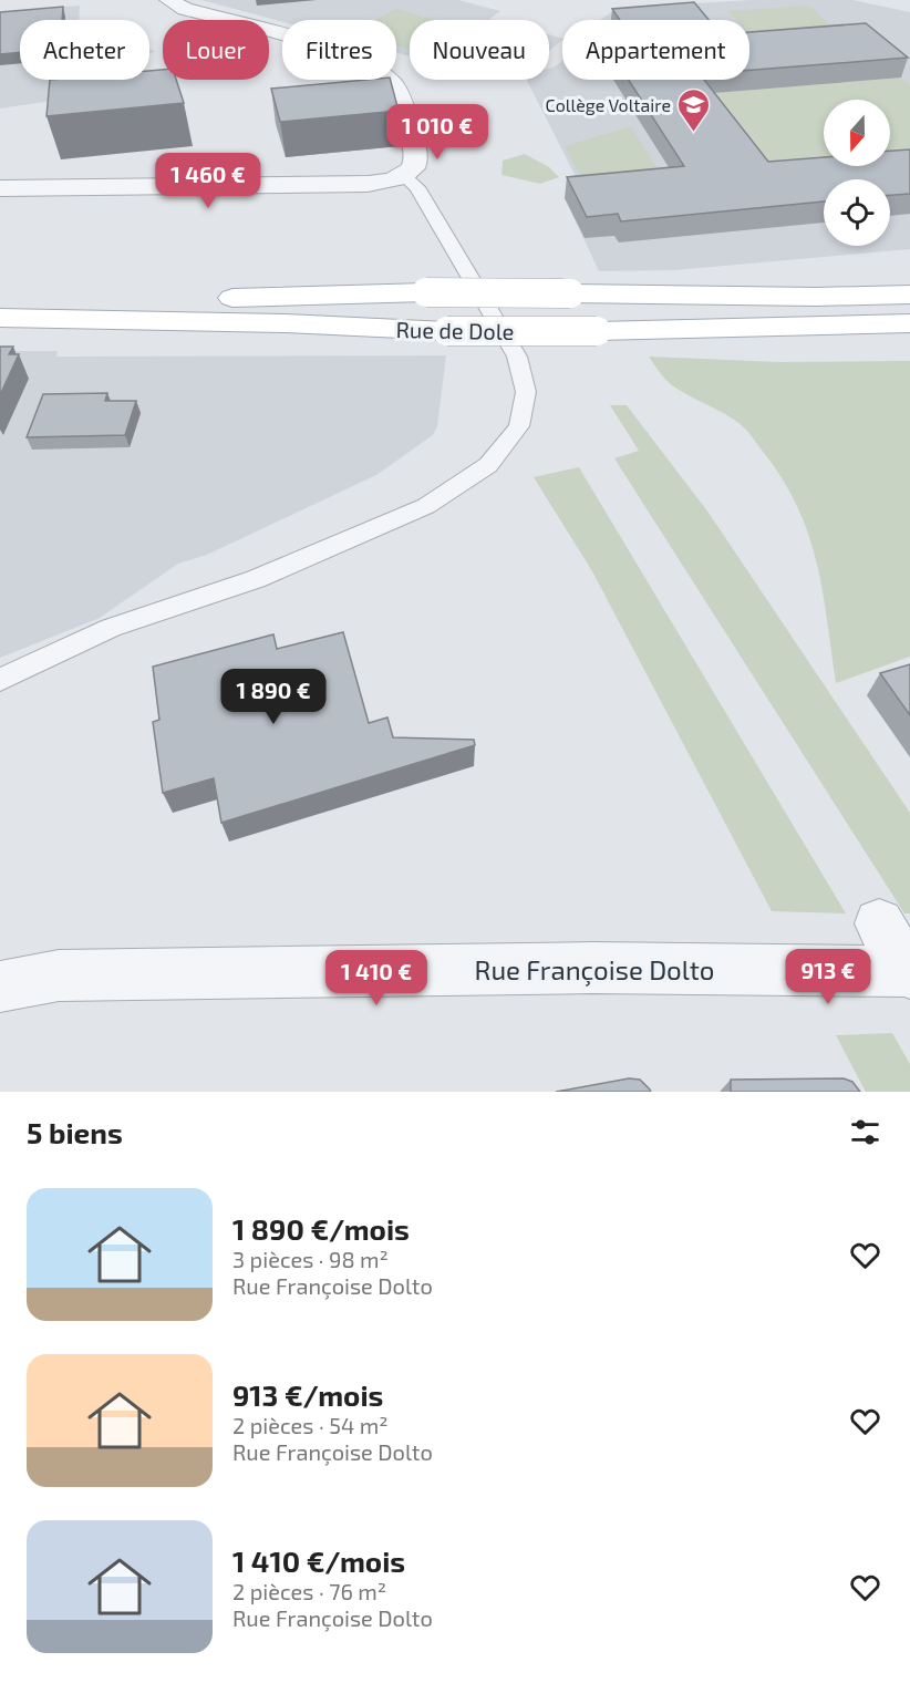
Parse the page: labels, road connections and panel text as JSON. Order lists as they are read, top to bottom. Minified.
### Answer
{"streets":{"main road":["Rue de Dole"],"street":["Rue Françoise Dolto"]},"places":{"school or university":["Collège Voltaire"]},"north":"bottom","page":{"chip":["Acheter","Louer","Filtres","Nouveau","Appartement"],"price":["1 010 €","1 460 €","1 890 €","913 €","1 410 €"],"heading":"5 biens","list":[{"name":"1 890 €/mois","note":"3 pièces · 98 m² · Rue Françoise Dolto"},{"name":"913 €/mois","note":"2 pièces · 54 m² · Rue Françoise Dolto"},{"name":"1 410 €/mois","note":"2 pièces · 76 m² · Rue Françoise Dolto"}]}}
